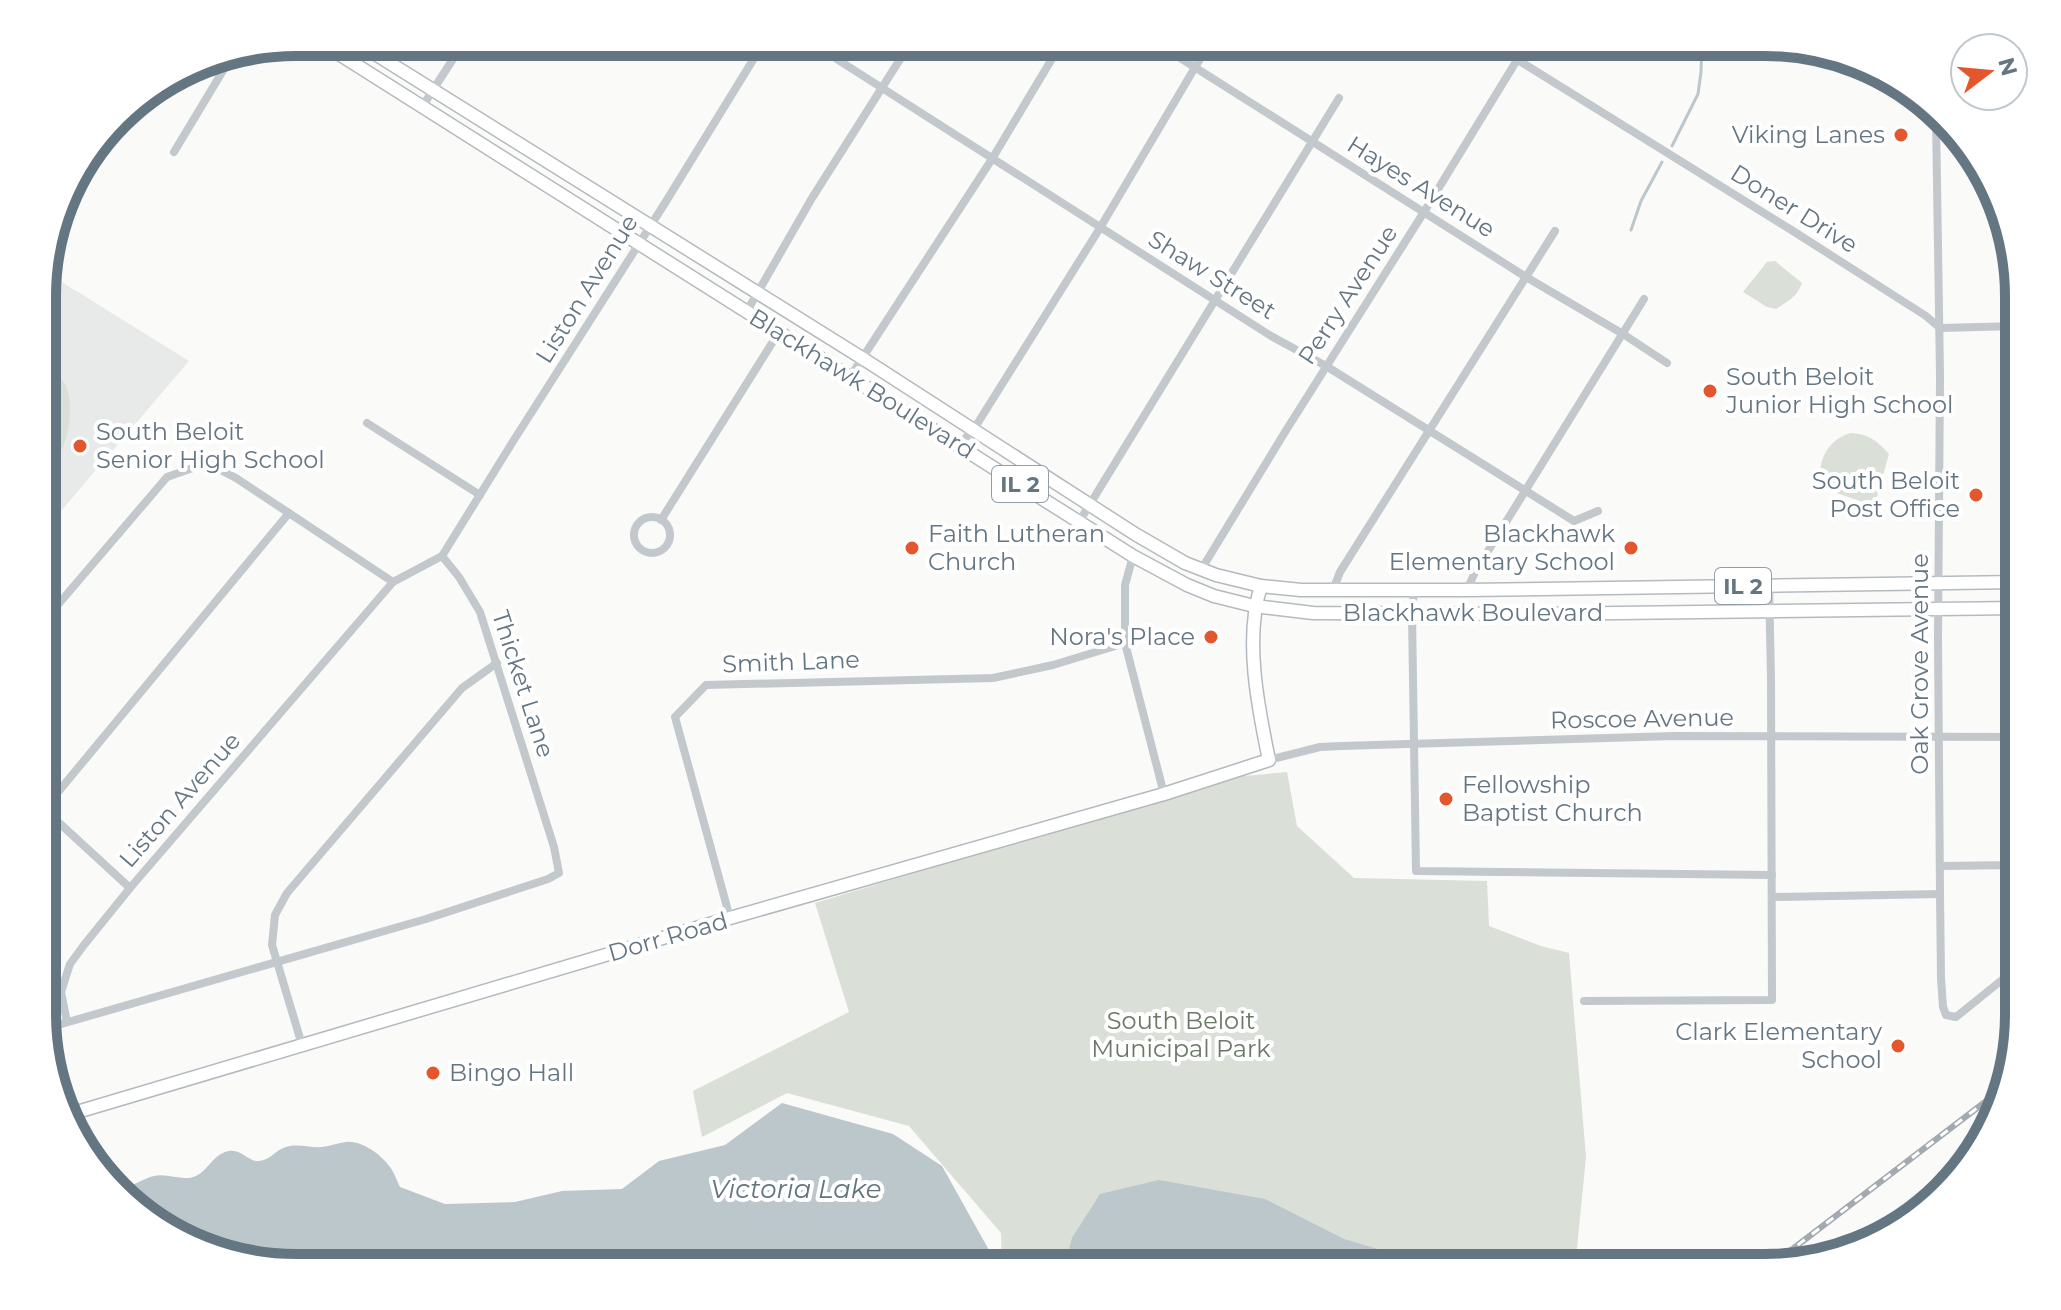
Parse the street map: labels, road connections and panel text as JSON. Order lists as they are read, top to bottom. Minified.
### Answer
{"streets":{"main road":["Blackhawk Boulevard","IL 2","Dorr Road"],"street":["Hayes Avenue","Doner Drive","Shaw Street","Liston Avenue","Perry Avenue","Smith Lane","Oak Grove Avenue","Thicket Lane","Roscoe Avenue"]},"crossings":[["Hayes Avenue","Perry Avenue"],["Doner Drive","Perry Avenue"],["Doner Drive","Oak Grove Avenue"],["Shaw Street","Perry Avenue"],["Liston Avenue","Blackhawk Boulevard"],["Liston Avenue","Thicket Lane"],["Perry Avenue","Blackhawk Boulevard"],["Blackhawk Boulevard","Oak Grove Avenue"],["Smith Lane","Dorr Road"],["Oak Grove Avenue","Roscoe Avenue"],["Roscoe Avenue","Dorr Road"]],"water":["Victoria Lake"],"parks":["South Beloit Municipal Park"],"places":["Viking Lanes","South Beloit Junior High School","South Beloit Senior High School","South Beloit Post Office","Faith Lutheran Church","Blackhawk Elementary School","Nora's Place","Fellowship Baptist Church","Clark Elementary School","Bingo Hall"],"north":"right"}
